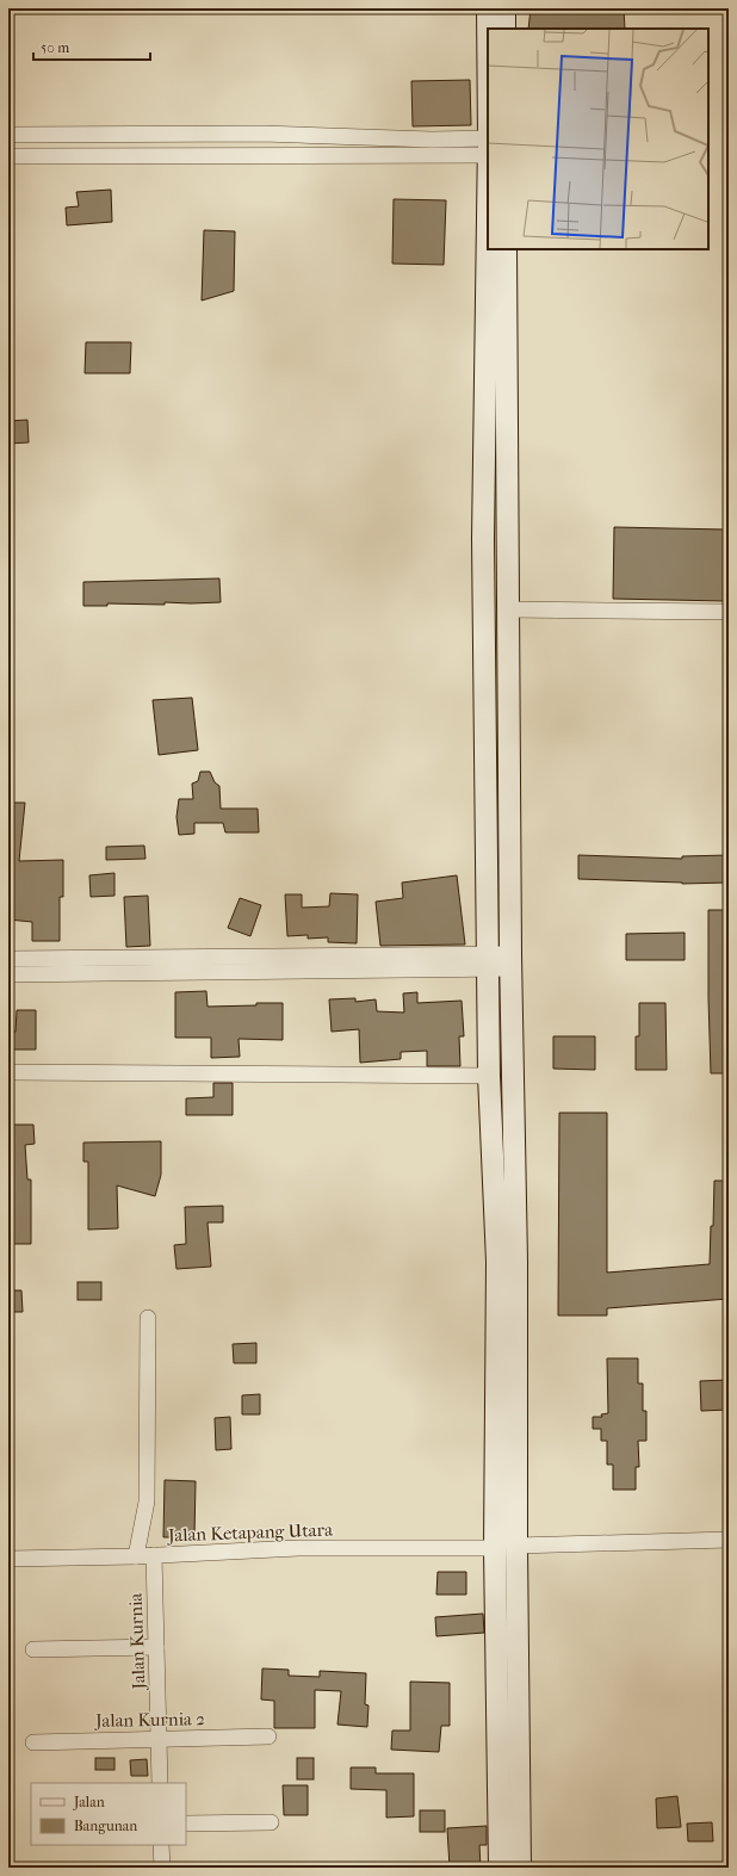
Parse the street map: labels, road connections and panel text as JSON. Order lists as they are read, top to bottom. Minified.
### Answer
{"streets":{"street":["Jalan Ketapang Utara","Jalan Kurnia","Jalan Kurnia 2"]},"crossings":[["Jalan Ketapang Utara","Jalan Kurnia"],["Jalan Kurnia","Jalan Kurnia 2"]],"legend":["Jalan","Bangunan"],"scale_bar":"50 m"}
